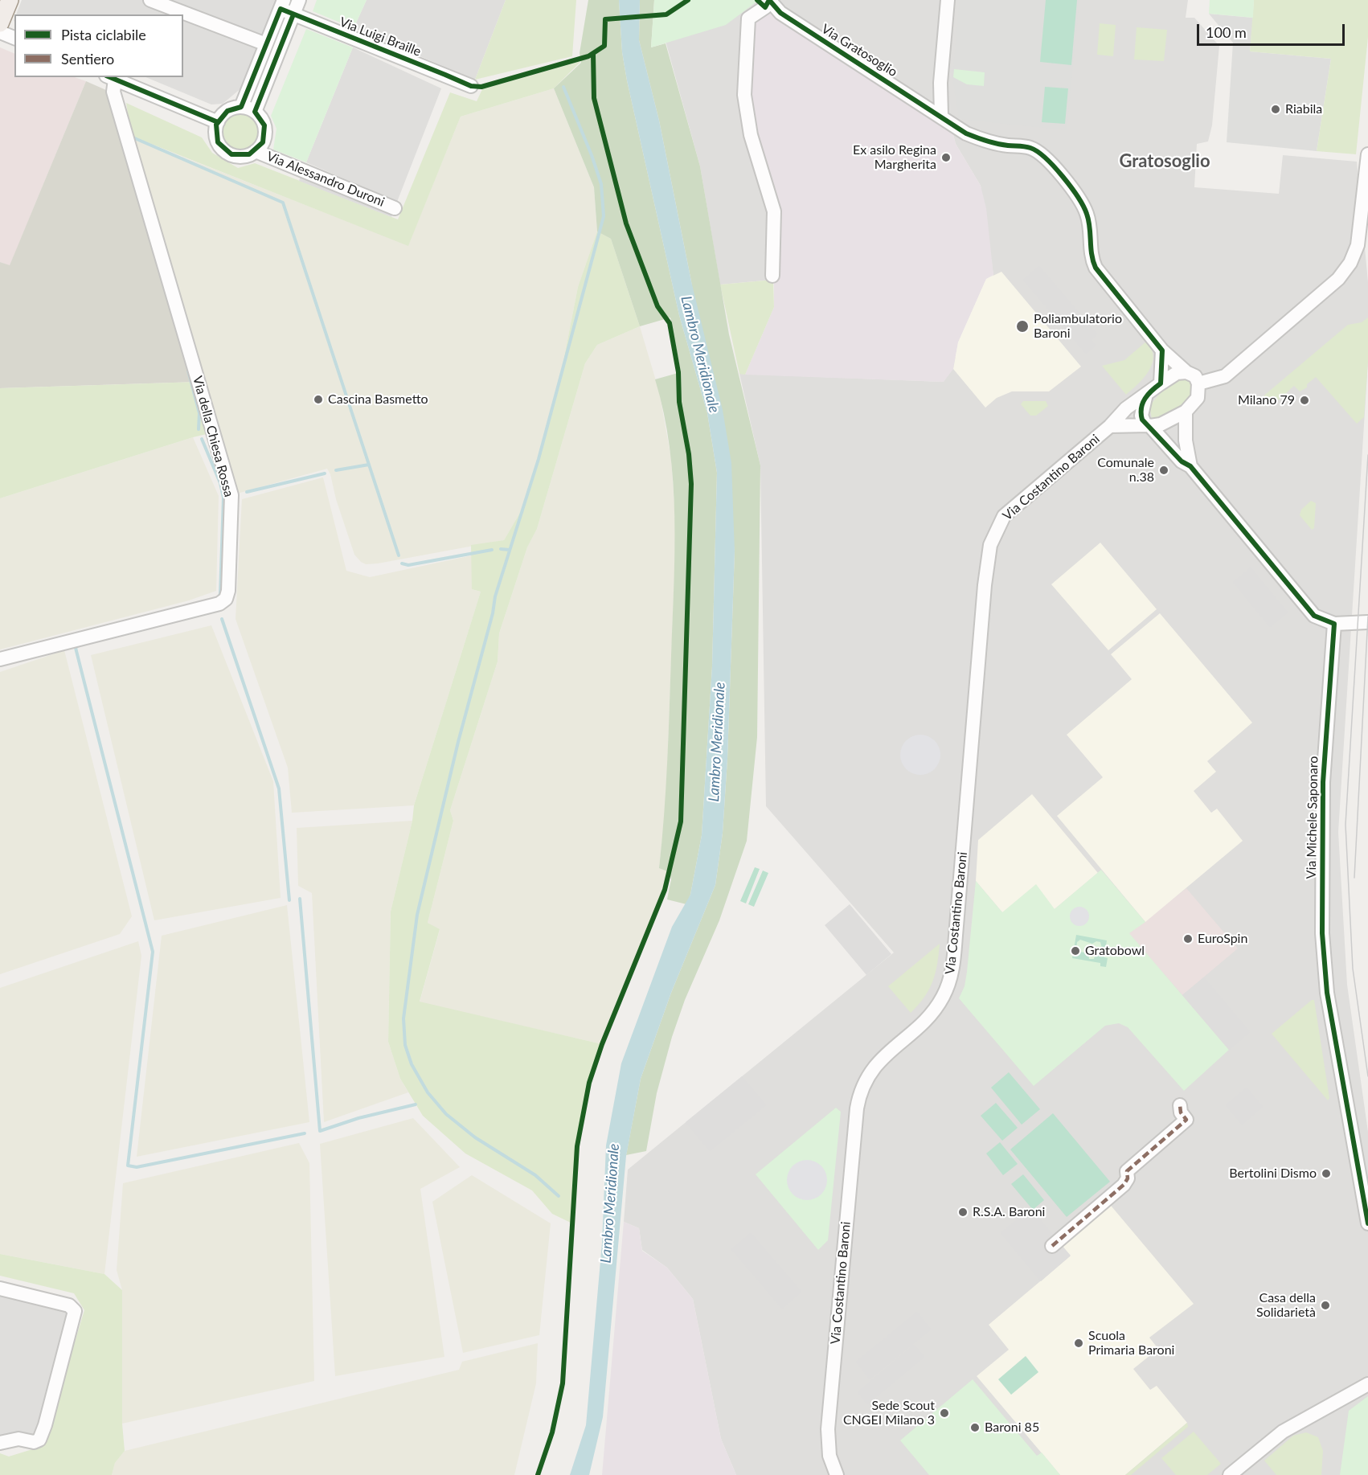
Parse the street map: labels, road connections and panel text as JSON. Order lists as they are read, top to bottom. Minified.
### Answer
{"streets":{"street":["Via Luigi Braille","Via Gratosoglio","Via Alessandro Duroni","Via della Chiesa Rossa","Via Costantino Baroni","Via Michele Saponaro"]},"districts":["Gratosoglio"],"water":["Lambro Meridionale"],"places":["Riabila","Ex asilo Regina Margherita","Poliambulatorio Baroni","Cascina Basmetto","Milano 79","Comunale n.38","EuroSpin","Gratobowl","Bertolini Dismo","R.S.A. Baroni","Casa della Solidarietà","Scuola Primaria Baroni","Sede Scout CNGEI Milano 3","Baroni 85"],"legend":["Pista ciclabile","Sentiero"],"scale_bar":"100 m"}
